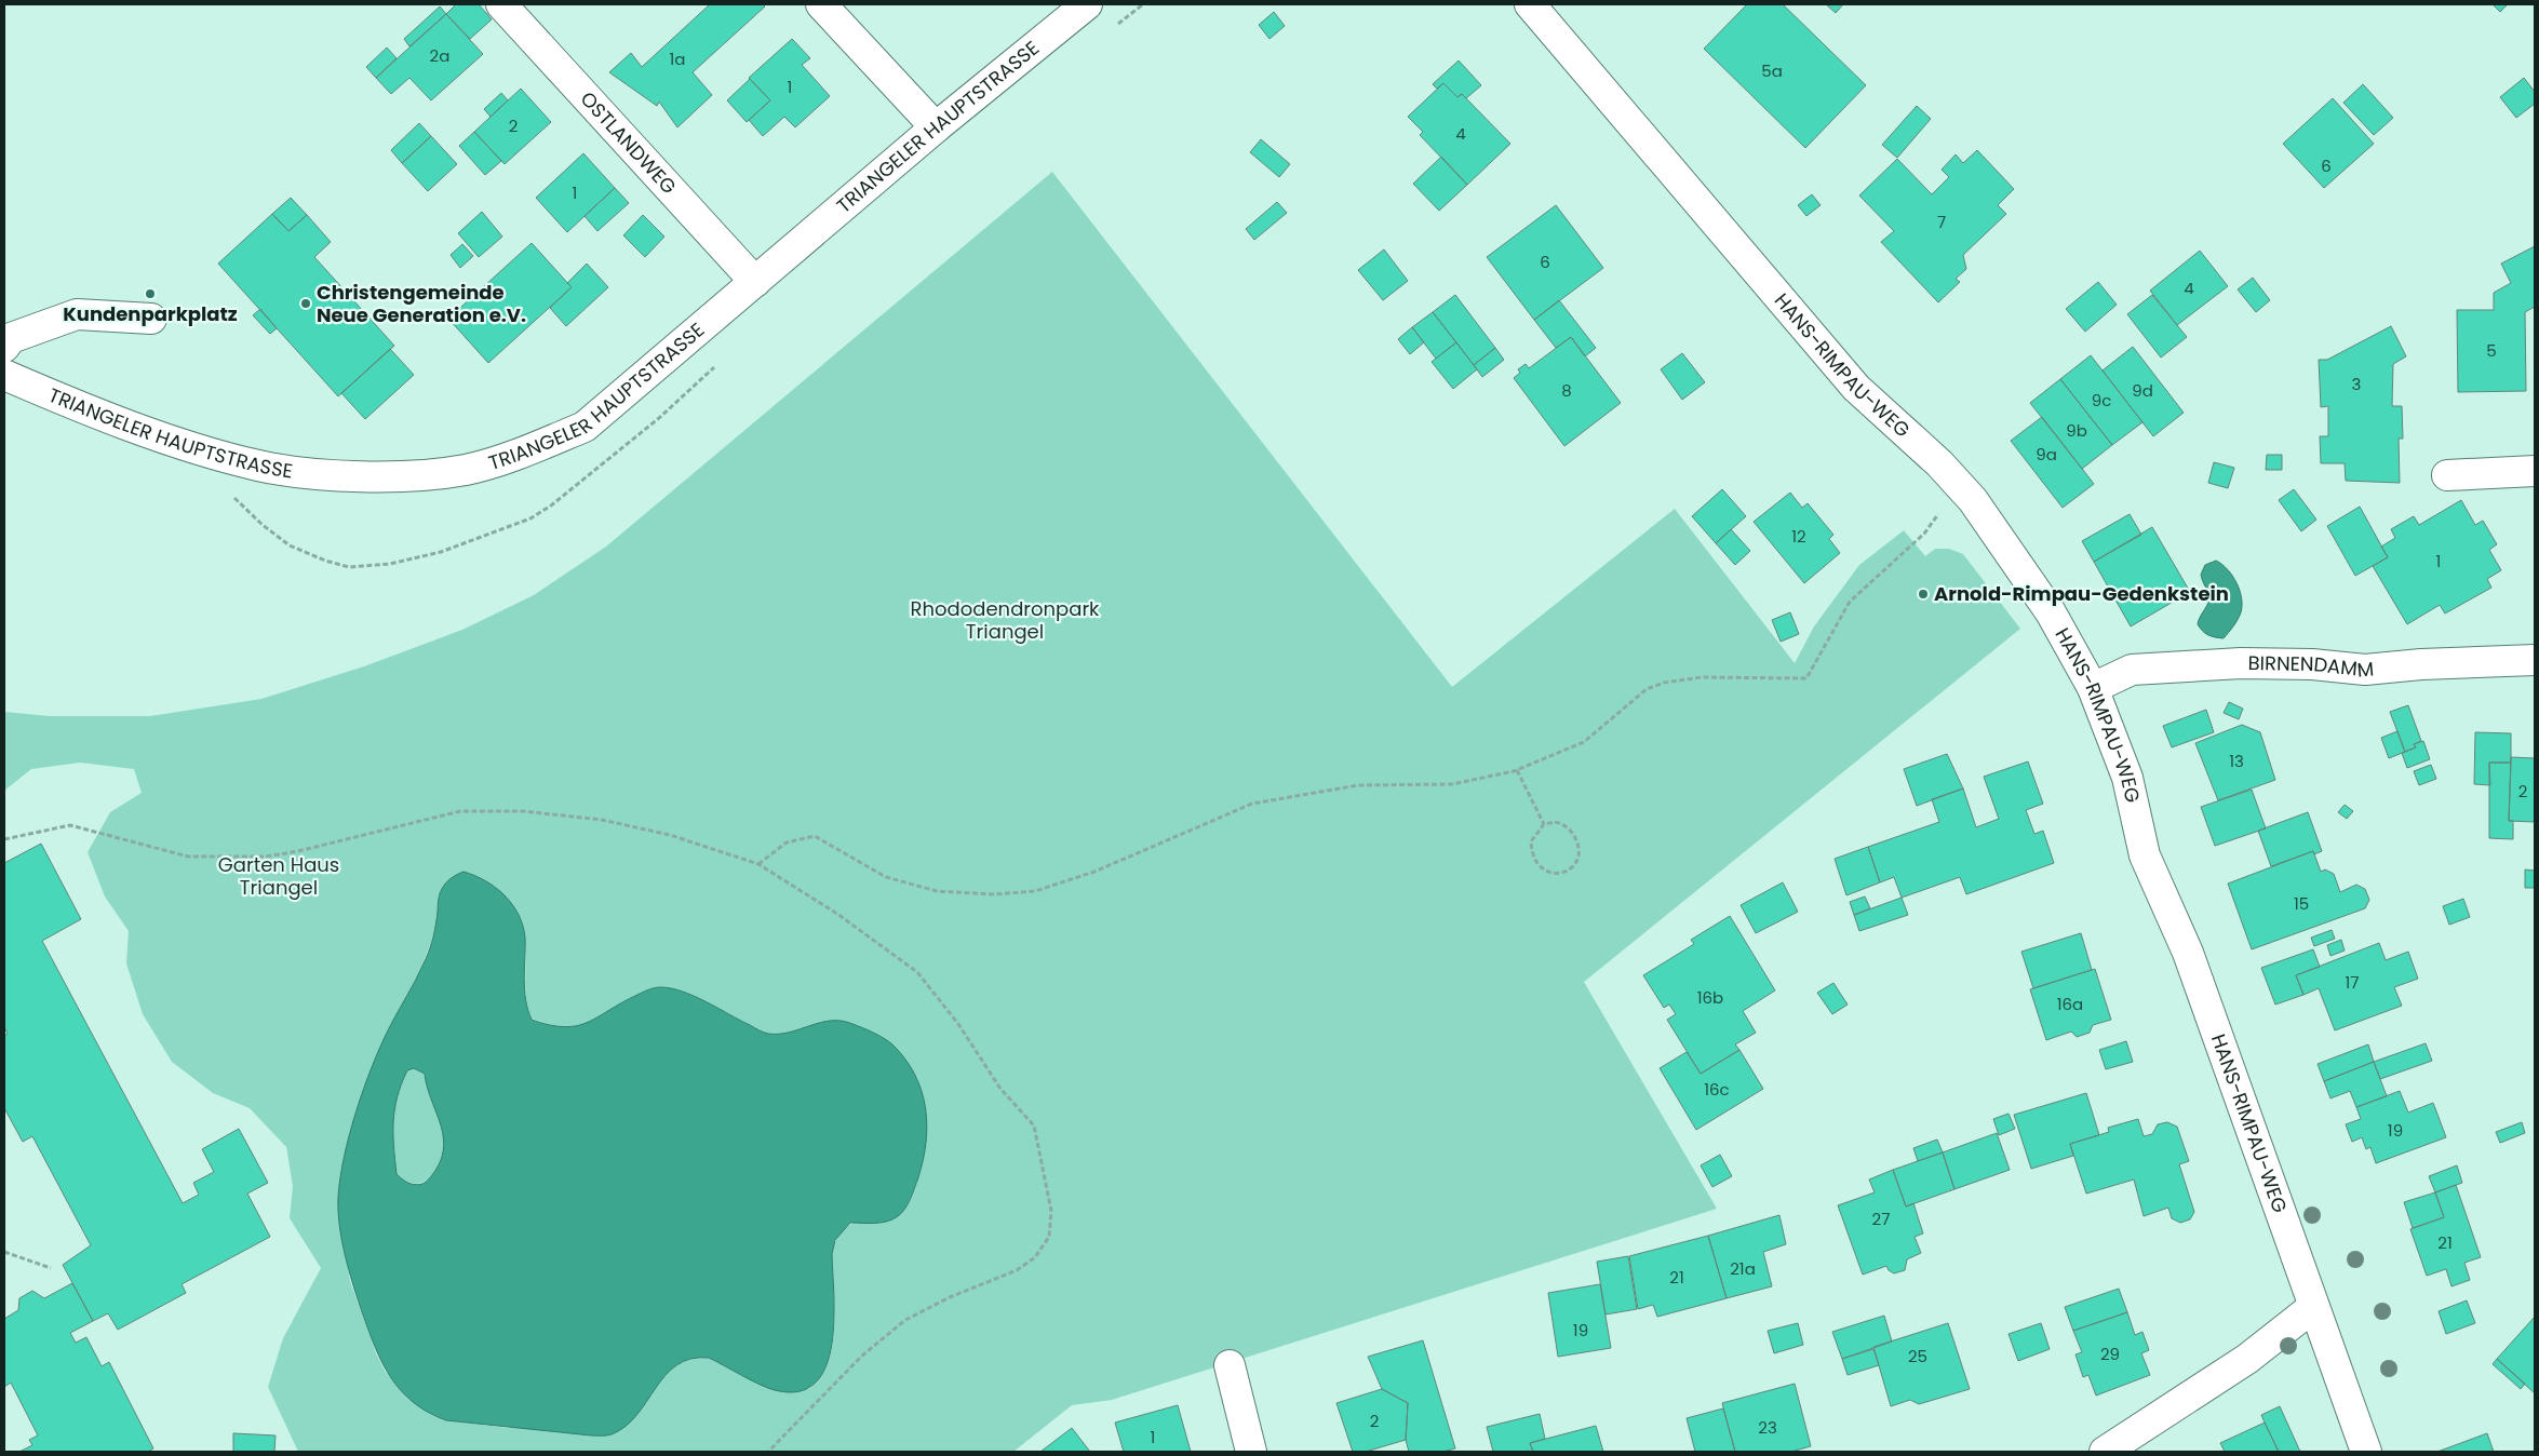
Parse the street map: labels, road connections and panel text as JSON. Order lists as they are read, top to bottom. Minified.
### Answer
{"streets":{"street":["TRIANGELER HAUPTSTRASSE","OSTLANDWEG","HANS-RIMPAU-WEG","BIRNENDAMM"]},"crossings":[["TRIANGELER HAUPTSTRASSE","OSTLANDWEG"],["HANS-RIMPAU-WEG","BIRNENDAMM"]],"parks":["Rhododendronpark Triangel","Garten Haus Triangel"],"places":["Kundenparkplatz","Christengemeinde Neue Generation e.V.","Arnold-Rimpau-Gedenkstein"],"house_numbers":["2a","1a","5a","1","2","4","6","1","7","6","4","5","3","8","9d","9c","9b","9a","12","1","13","2","15","17","16b","16a","16c","19","27","21","21a","21","19","29","25","2","23","1"]}
